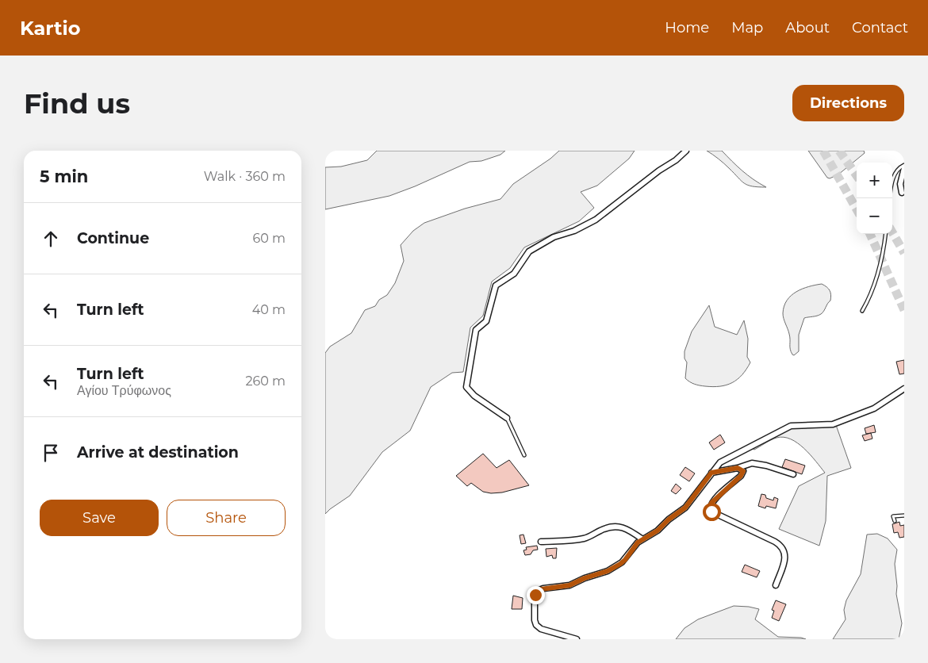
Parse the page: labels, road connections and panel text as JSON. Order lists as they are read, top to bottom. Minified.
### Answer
{"page":{"header":"Kartio","nav":["Home","Map","About","Contact"],"buttons":["Directions",["Save","Share"]],"title":"Find us","heading":["5 min","Walk · 360 m"],"map_buttons":["+","−"],"list":[["Continue","60 m"],["Turn left","40 m"],["Turn left","Αγίου Τρύφωνος","260 m"],"Arrive at destination"]}}
